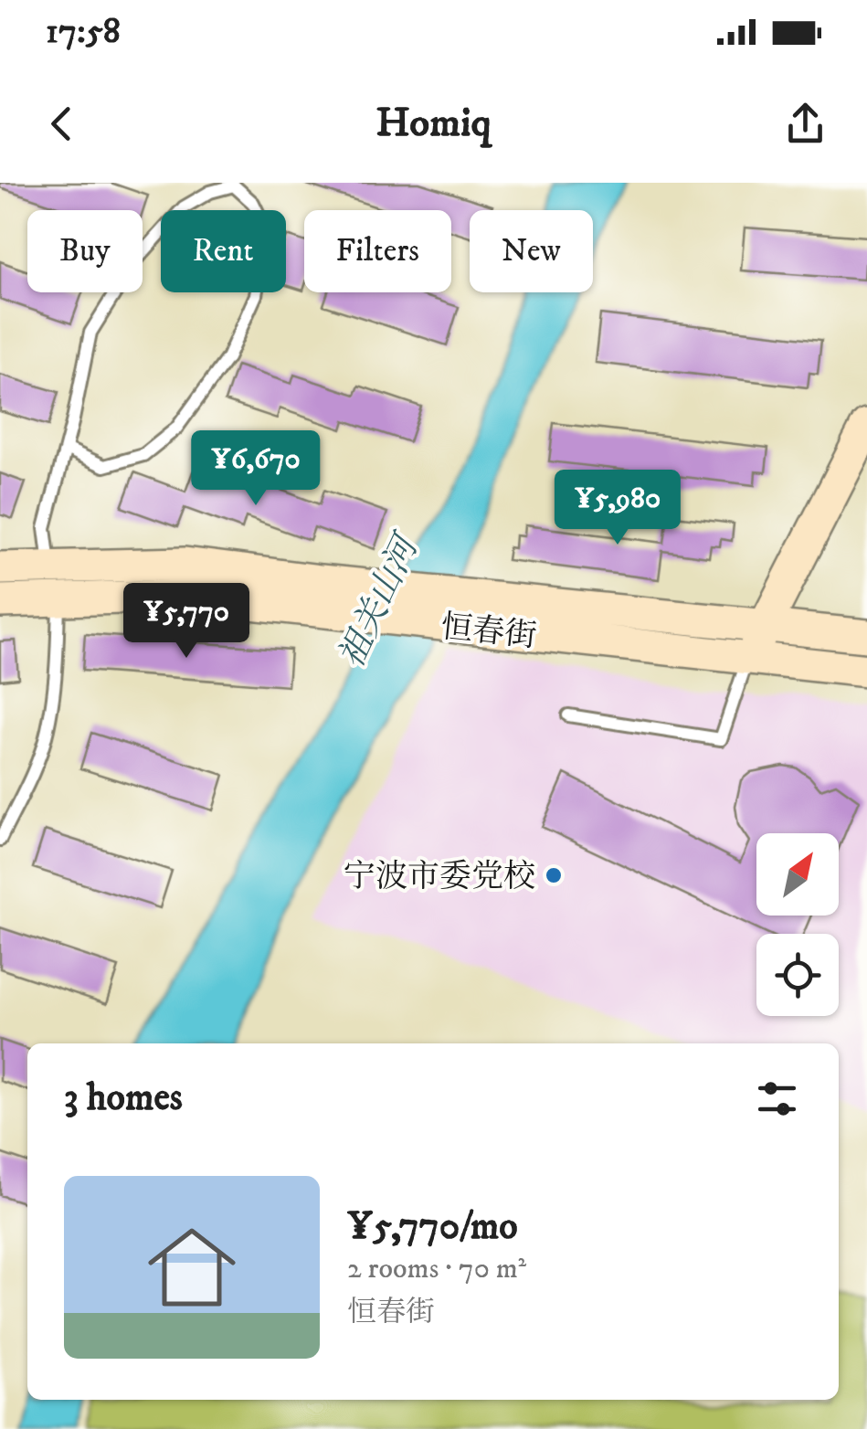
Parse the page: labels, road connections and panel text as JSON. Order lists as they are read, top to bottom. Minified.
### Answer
{"streets":{"main road":["恒春街"]},"water":["祖关山河"],"places":["宁波市委党校"],"north":"top right","page":{"status":"17:58","header":"Homiq","chip":["Buy","Rent","Filters","New"],"price":["¥6,670","¥5,980","¥5,770"],"heading":"3 homes","list":[{"name":"¥5,770/mo","note":"2 rooms · 70 m² · 恒春街"}]}}
